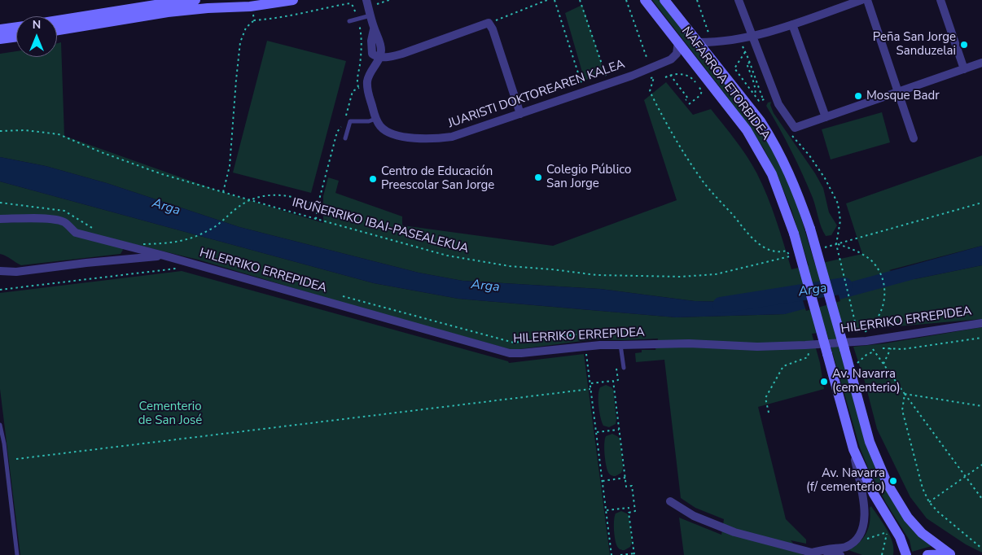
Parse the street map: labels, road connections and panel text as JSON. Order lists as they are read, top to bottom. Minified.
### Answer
{"streets":{"main road":["NAFARROA ETORBIDEA"],"street":["JUARISTI DOKTOREAREN KALEA","HILERRIKO ERREPIDEA"],"path":["IRUÑERRIKO IBAI-PASEALEKUA"]},"crossings":[["NAFARROA ETORBIDEA","JUARISTI DOKTOREAREN KALEA"]],"water":["Arga"],"parks":["Cementerio de San José"],"places":["Peña San Jorge Sanduzelai","Mosque Badr","Colegio Público San Jorge","Centro de Educación Preescolar San Jorge","Av. Navarra (cementerio)","Av. Navarra (f/ cementerio)"],"north":"top"}
